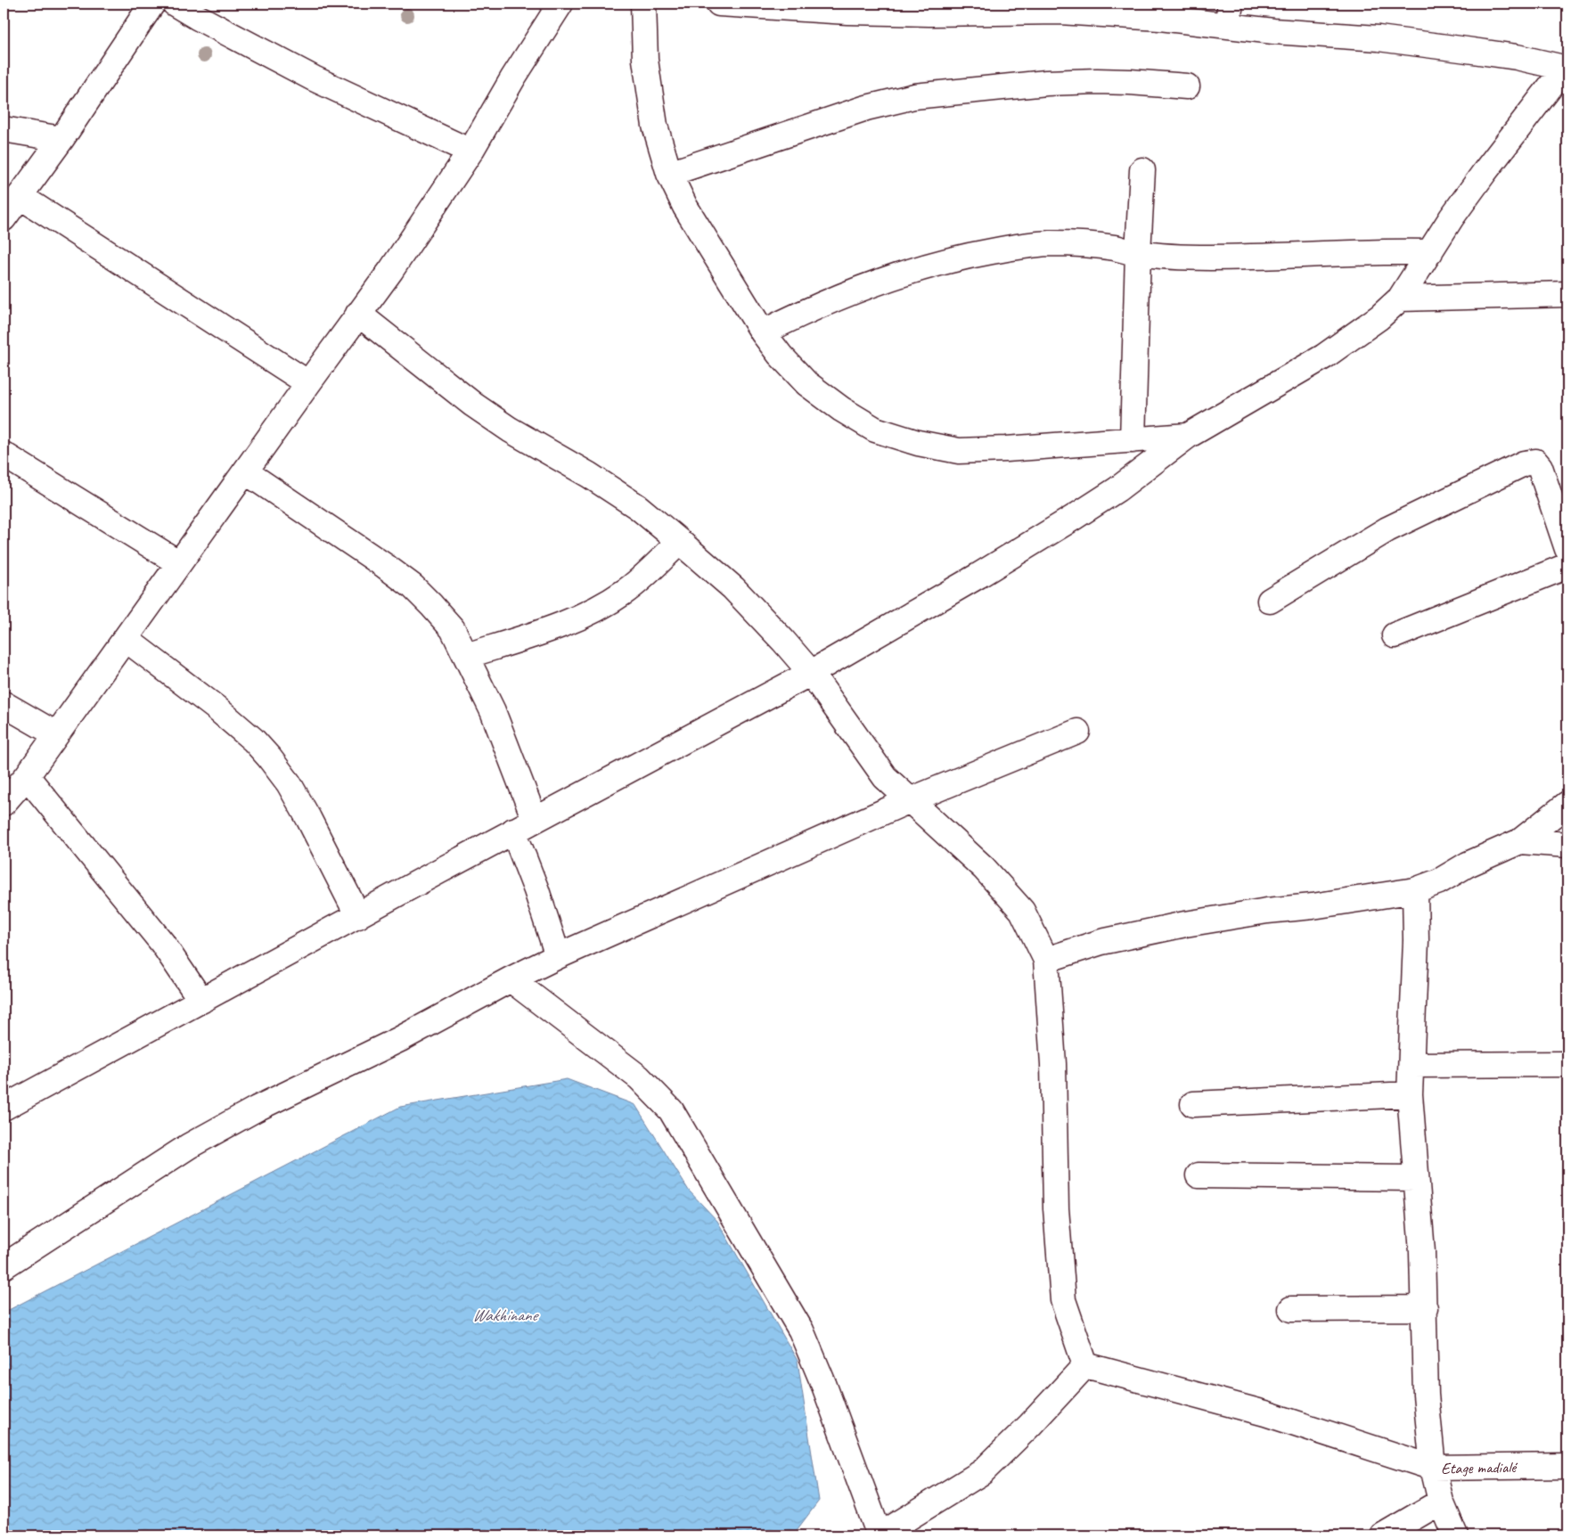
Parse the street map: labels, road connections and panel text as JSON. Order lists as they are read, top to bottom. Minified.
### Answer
{"streets":{"street":["Etage madialé"]},"water":["Wakhinane"]}
